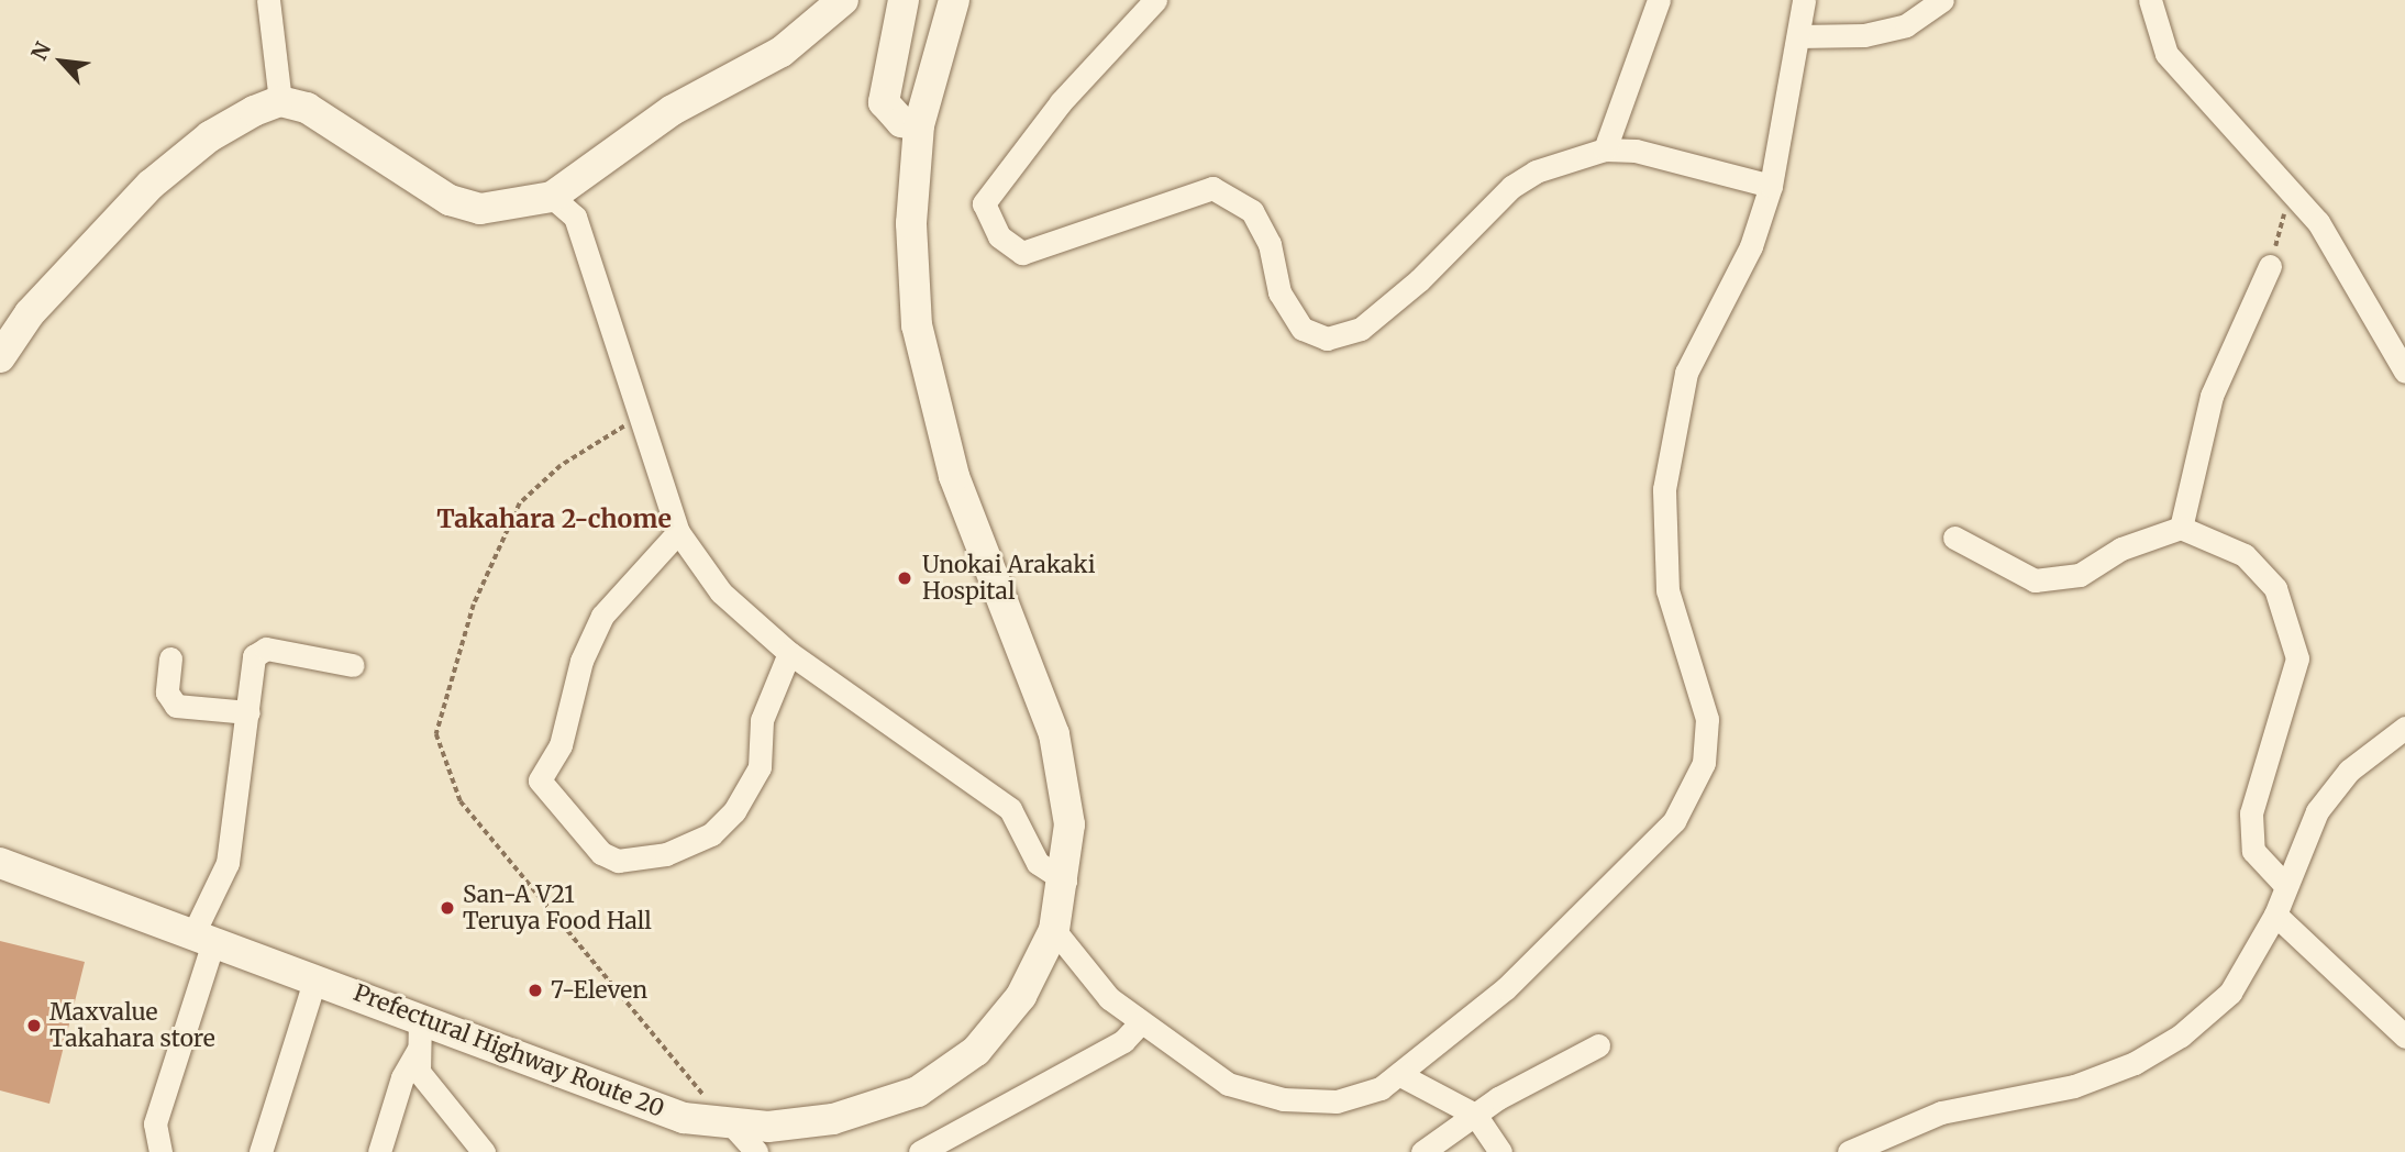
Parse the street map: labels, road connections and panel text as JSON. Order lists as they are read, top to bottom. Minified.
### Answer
{"streets":{"main road":["Prefectural Highway Route 20"]},"districts":["Takahara 2-chome"],"places":["Unokai Arakaki Hospital","San-A V21 Teruya Food Hall","7-Eleven","Maxvalue Takahara store"],"north":"top left"}
